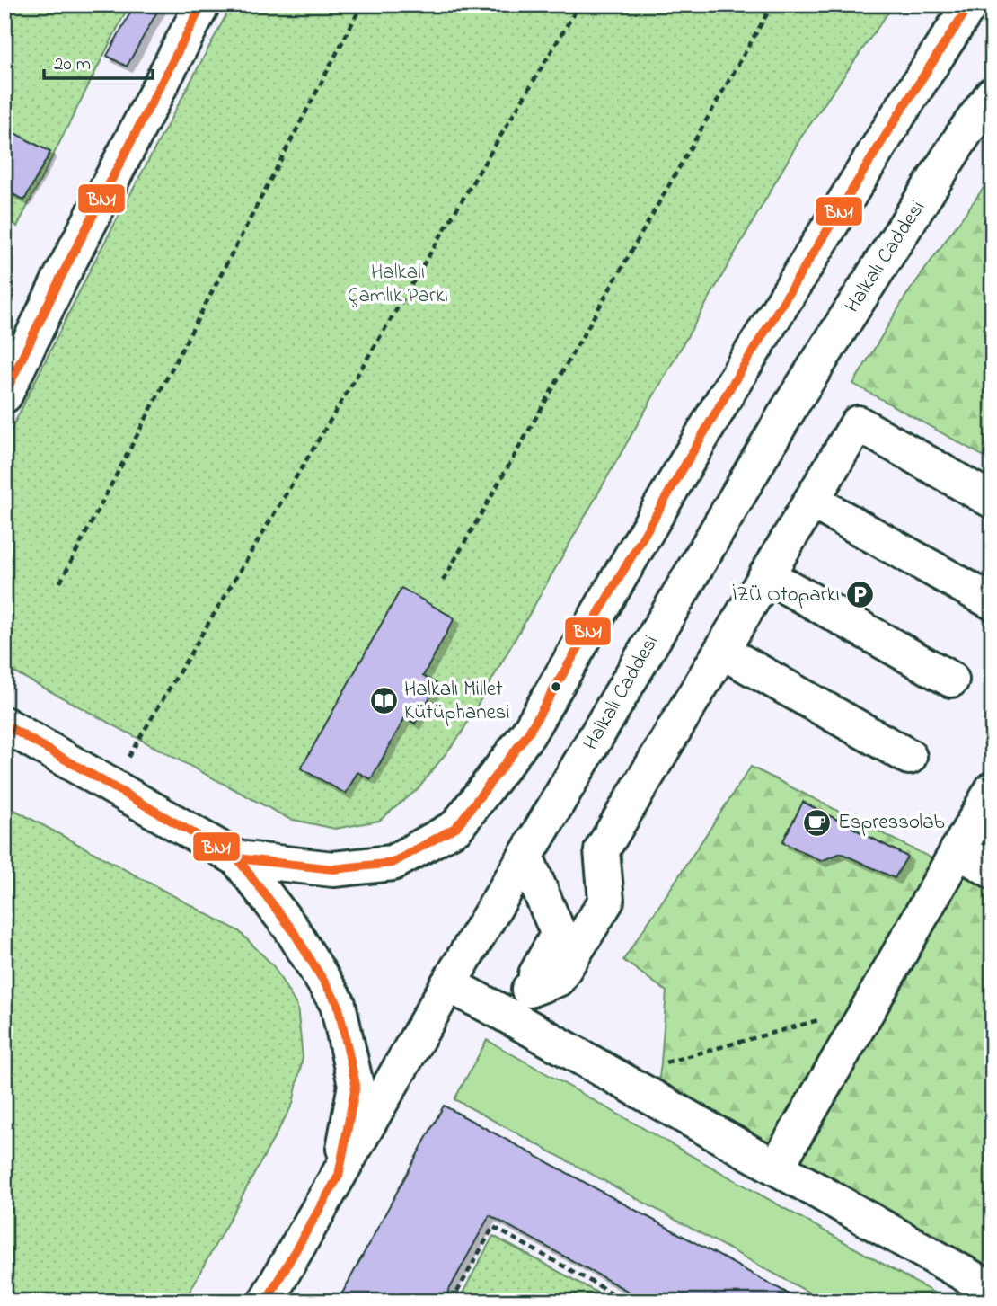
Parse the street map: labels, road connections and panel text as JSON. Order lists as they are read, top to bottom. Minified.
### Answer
{"streets":{"main road":["Halkalı Caddesi"]},"parks":["Halkalı Çamlık Parkı"],"places":{"parking":["İZÜ Otoparkı"],"library":["Halkalı Millet Kütüphanesi"],"cafe":["Espressolab"]},"lines":["transit line BN1"],"scale_bar":"20 m"}
